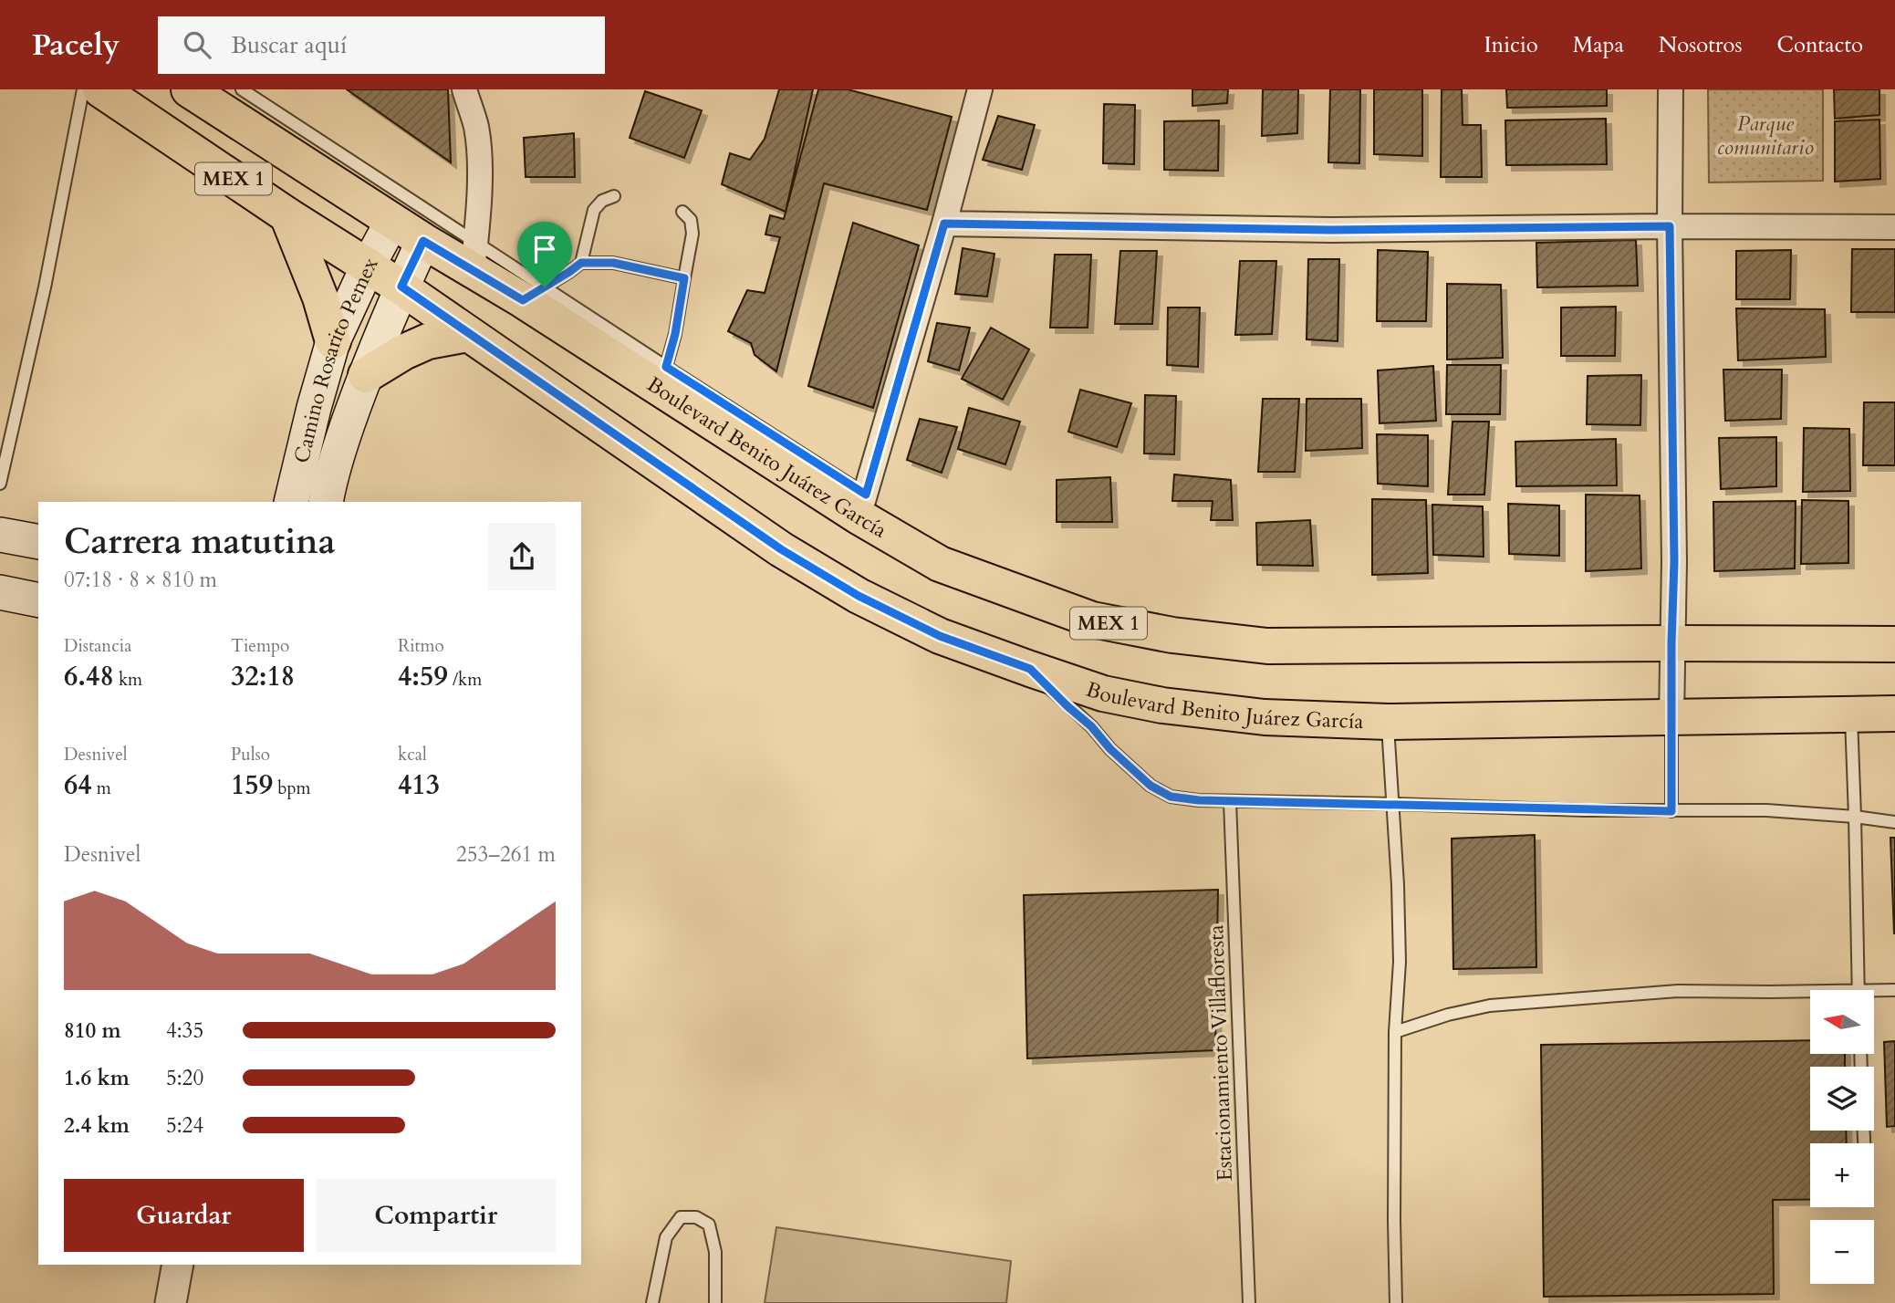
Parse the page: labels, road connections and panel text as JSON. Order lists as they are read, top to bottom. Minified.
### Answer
{"streets":{"main road":["MEX 1","Camino Rosarito Pemex","Boulevard Benito Juárez García"],"lane":["Estacionamiento Villafloresta"]},"crossings":[["MEX 1","Camino Rosarito Pemex"],["MEX 1","Boulevard Benito Juárez García"],["Camino Rosarito Pemex","Boulevard Benito Juárez García"]],"parks":["Parque comunitario"],"north":"left","page":{"header":"Pacely","search":"Buscar aquí","nav":["Inicio","Mapa","Nosotros","Contacto"],"heading":["Carrera matutina","07:18 · 8 × 810 m"],"stats":[["Distancia","6.48 km"],["Tiempo","32:18"],["Ritmo","4:59 /km"],["Desnivel","64 m"],["Pulso","159 bpm"],["kcal","413"]],"chart":["Desnivel","253–261 m"],"map_buttons":["+","−"],"list":[{"name":"810 m","note":"4:35"},{"name":"1.6 km","note":"5:20"},{"name":"2.4 km","note":"5:24"}],"buttons":["Guardar","Compartir"]}}
